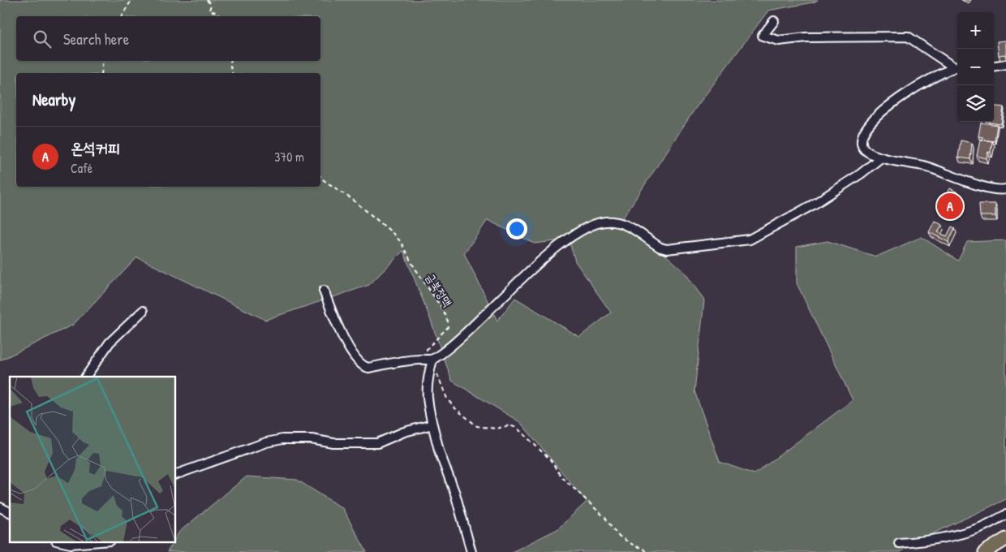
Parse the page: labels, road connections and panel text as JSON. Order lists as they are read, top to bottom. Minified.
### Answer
{"streets":{"path":["금북정맥"]},"page":{"map_buttons":["+","−"],"search":"Search here","heading":"Nearby","list":[{"mark":"A","name":"온석커피","note":"Café","value":"370 m"}],"pins":"A"}}
